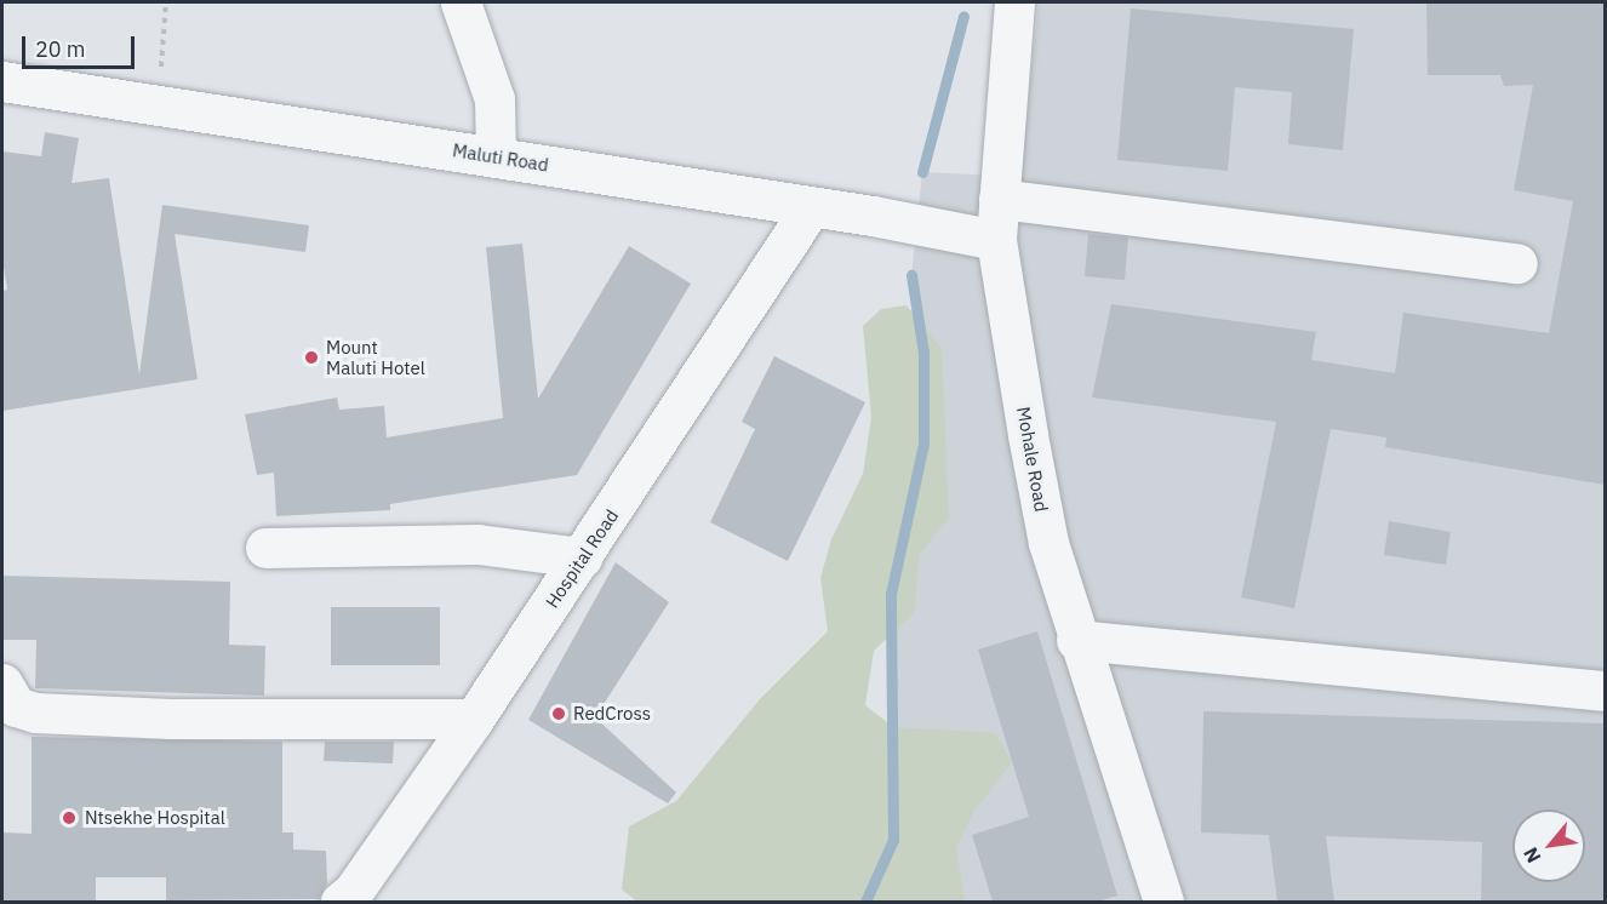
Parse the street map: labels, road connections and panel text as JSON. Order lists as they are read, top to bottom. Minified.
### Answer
{"streets":{"street":["Maluti Road","Mohale Road","Hospital Road"]},"crossings":[["Maluti Road","Mohale Road"],["Maluti Road","Hospital Road"]],"places":["Mount Maluti Hotel","RedCross","Ntsekhe Hospital"],"scale_bar":"20 m","north":"bottom left"}
